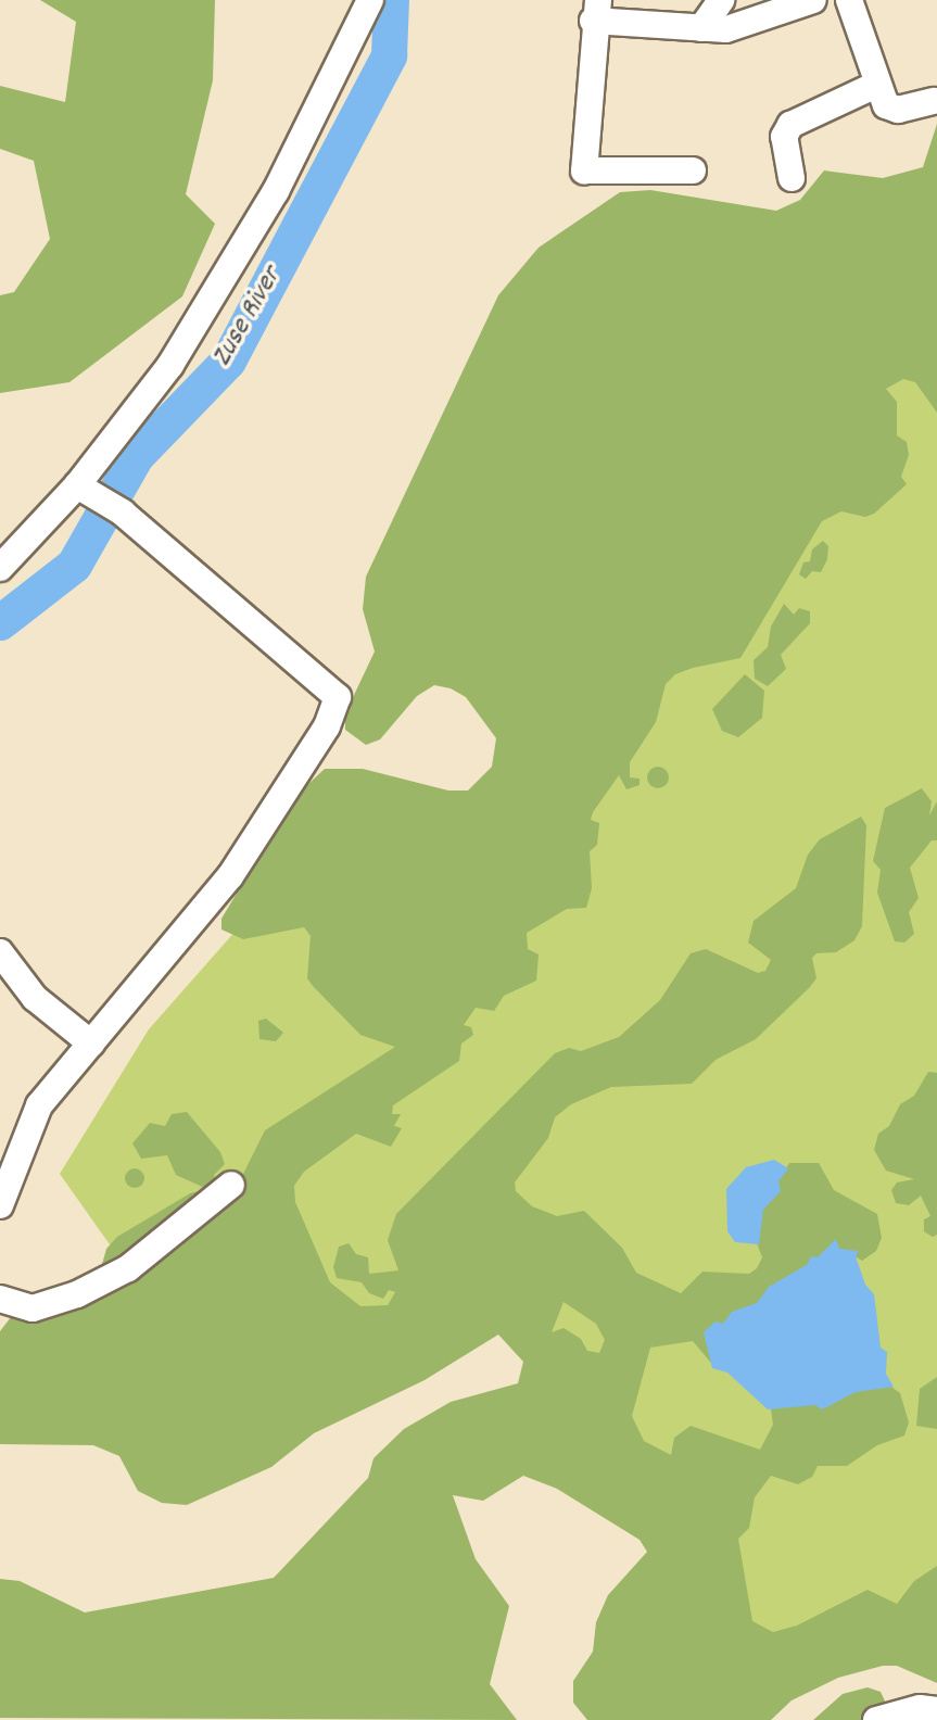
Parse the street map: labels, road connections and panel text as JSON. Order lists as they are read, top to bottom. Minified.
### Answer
{"water":["Zuse River"]}
